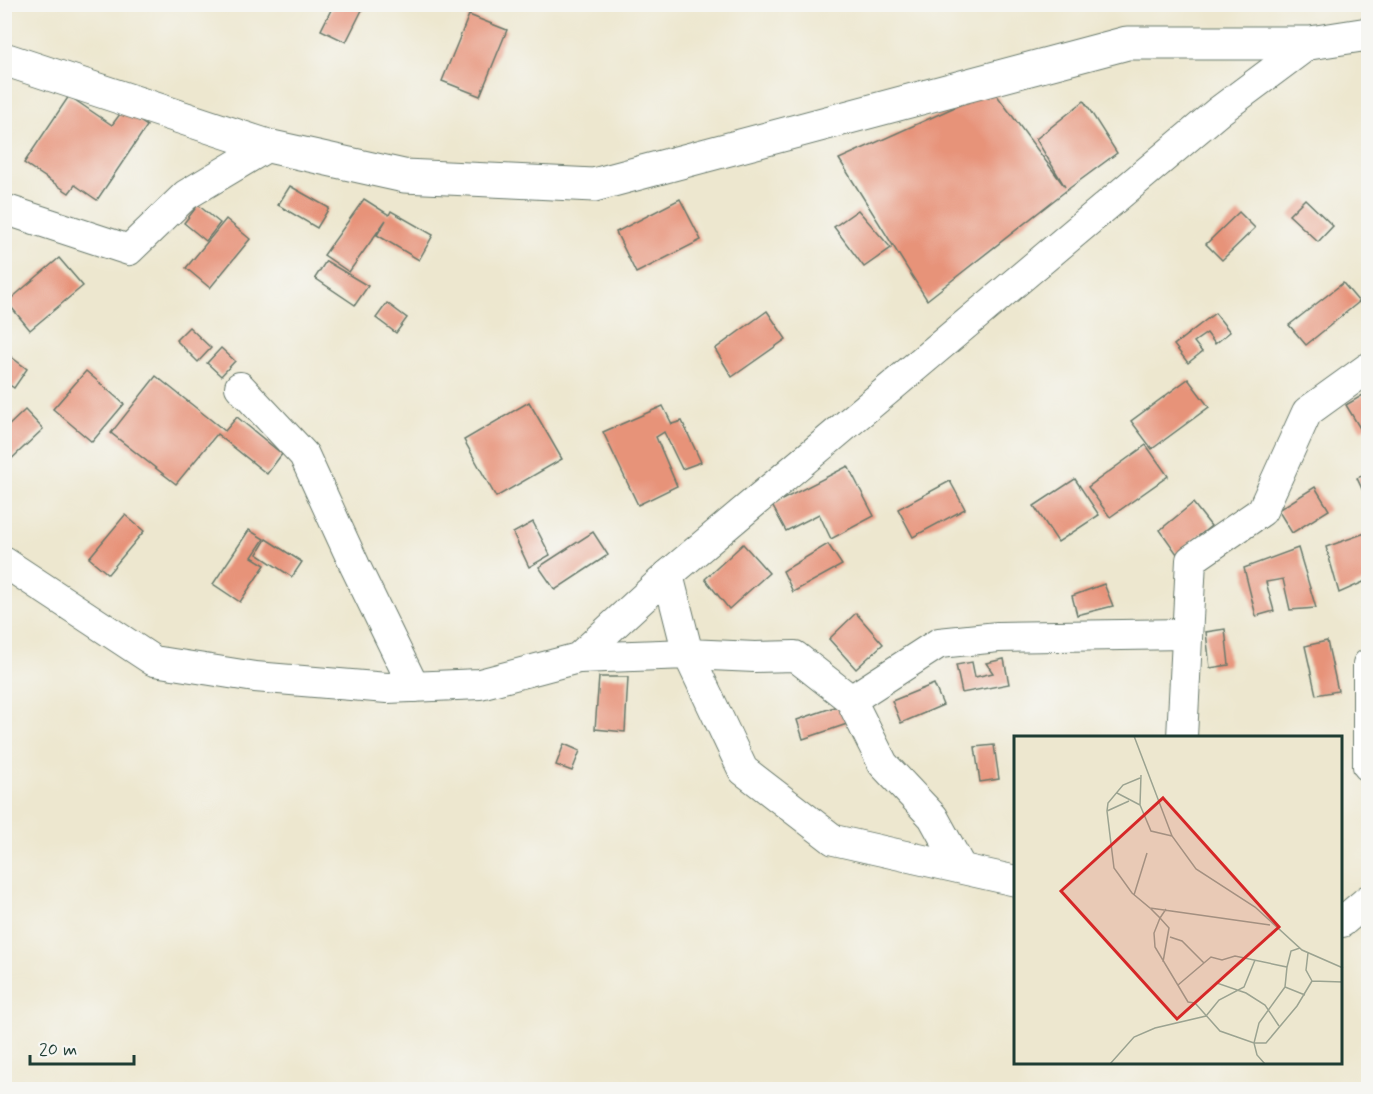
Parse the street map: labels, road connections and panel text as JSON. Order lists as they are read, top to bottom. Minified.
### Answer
{"scale_bar":"20 m"}
